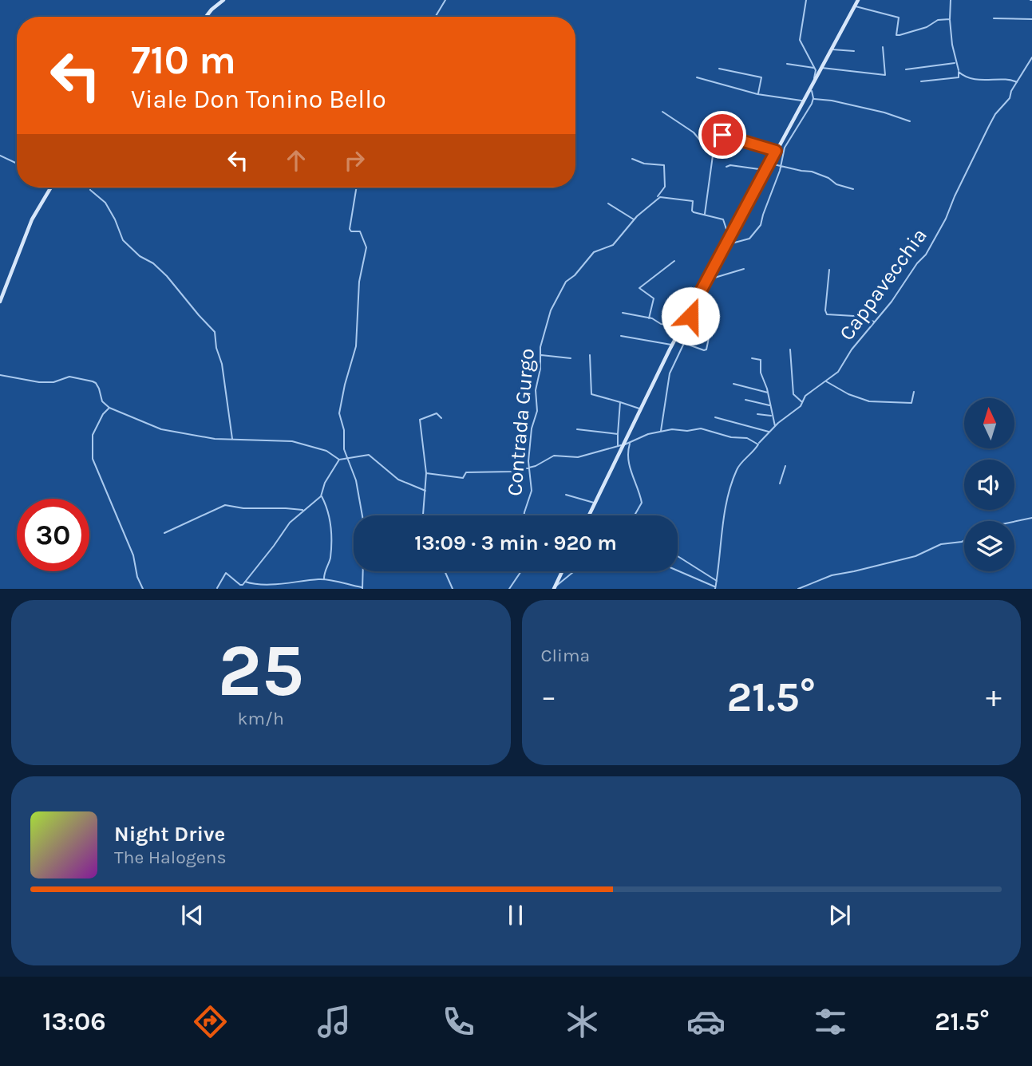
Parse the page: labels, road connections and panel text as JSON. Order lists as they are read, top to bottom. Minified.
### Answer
{"streets":{"street":["Cappavecchia","Contrada Gurgo"]},"north":"top","page":{"turn":["710 m","Viale Don Tonino Bello"],"limit":"30","trip":"13:09 · 3 min · 920 m","tile":[["25","km/h"],"Clima"],"heat":["−","21.5°","+"],"song":["Night Drive","The Halogens"],"tabs":["13:06","21.5°"]}}
